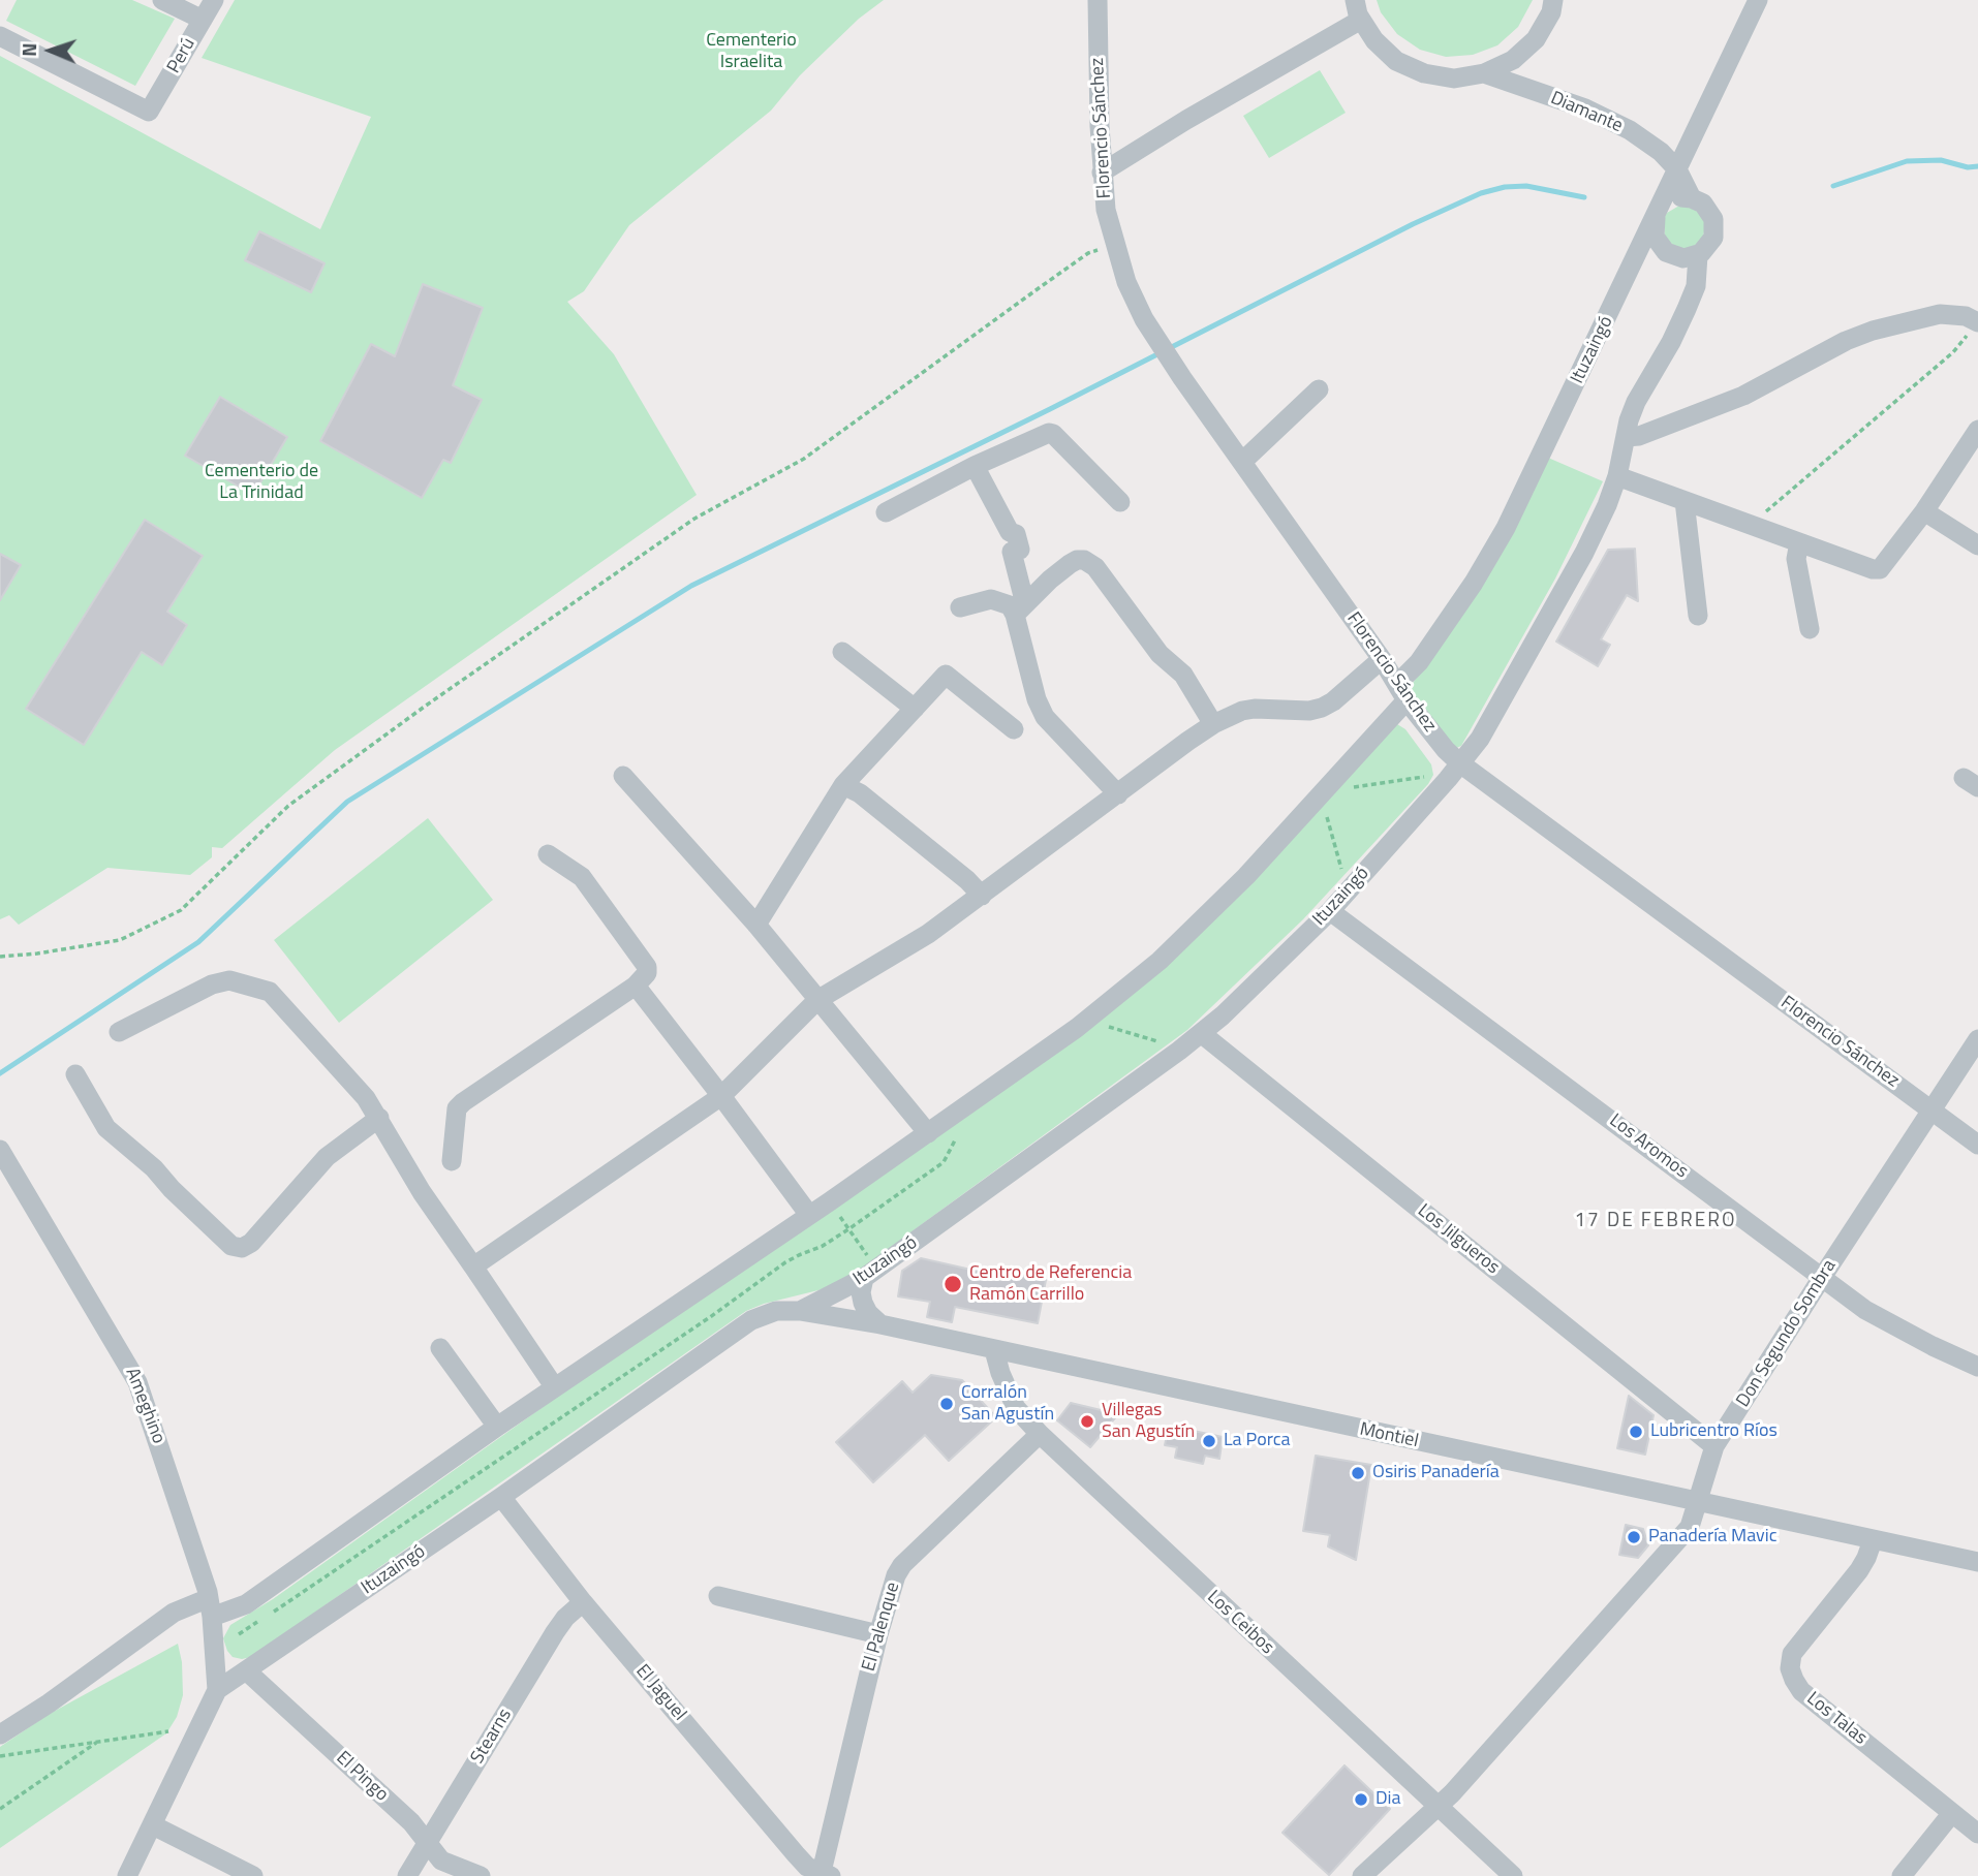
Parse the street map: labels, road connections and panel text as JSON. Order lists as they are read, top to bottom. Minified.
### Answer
{"streets":{"street":["Perú","Diamante","Florencio Sánchez","Ituzaingó","Los Aromos","Los Jilgueros","Don Segundo Sombra","Ameghino","Montiel","Los Ceibos","El Palenque","El Jaguel","Los Talas","Stearns","El Pingo"]},"crossings":[["Diamante","Ituzaingó"],["Florencio Sánchez","Ituzaingó"],["Florencio Sánchez","Don Segundo Sombra"],["Ituzaingó","Los Aromos"],["Ituzaingó","Los Jilgueros"],["Ituzaingó","Ameghino"],["Ituzaingó","Montiel"],["Ituzaingó","El Jaguel"],["Ituzaingó","El Pingo"],["Los Aromos","Don Segundo Sombra"],["Los Jilgueros","Don Segundo Sombra"],["Don Segundo Sombra","Montiel"],["Don Segundo Sombra","Los Ceibos"],["Montiel","Los Ceibos"],["Montiel","Los Talas"],["Los Ceibos","El Palenque"],["El Palenque","El Jaguel"],["El Jaguel","Stearns"],["Stearns","El Pingo"]],"districts":["17 DE FEBRERO"],"parks":["Cementerio Israelita","Cementerio de La Trinidad"],"places":["Centro de Referencia Ramón Carrillo","Corralón San Agustín","Villegas San Agustín","Lubricentro Ríos","La Porca","Osiris Panadería","Panadería Mavic","Dia"],"north":"left"}
